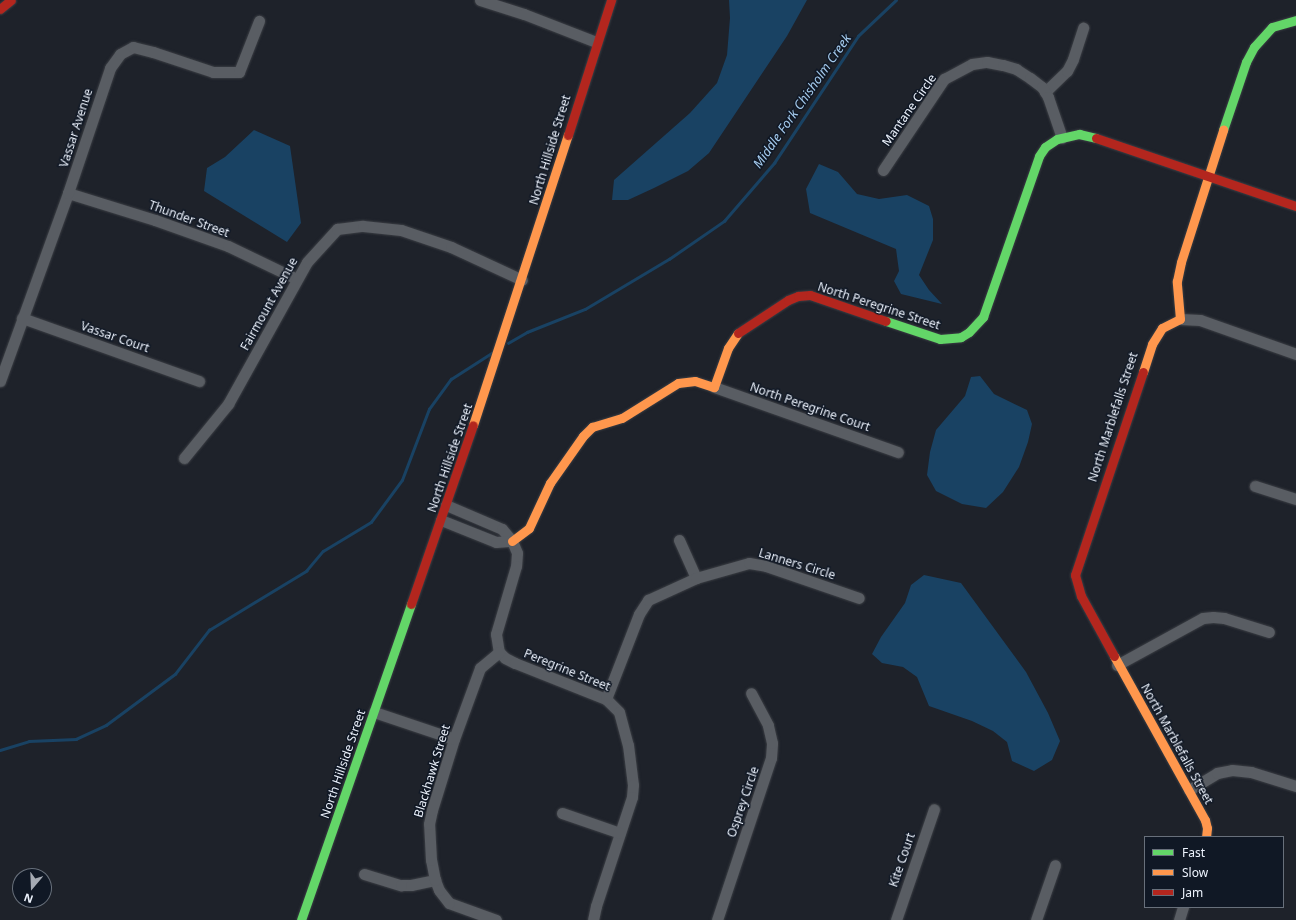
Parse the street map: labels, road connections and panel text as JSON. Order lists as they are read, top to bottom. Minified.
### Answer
{"streets":{"main road":["North Hillside Street","North Peregrine Street","North Marblefalls Street"],"street":["Mantane Circle","Vassar Avenue","Thunder Street","Fairmount Avenue","Vassar Court","North Peregrine Court","Lanners Circle","Peregrine Street","Blackhawk Street","Osprey Circle","Kite Court"]},"crossings":[["Mantane Circle","North Peregrine Street"],["Vassar Avenue","Thunder Street"],["Vassar Avenue","Vassar Court"],["North Hillside Street","Fairmount Avenue"],["Thunder Street","Fairmount Avenue"],["North Peregrine Street","North Peregrine Court"],["Lanners Circle","Peregrine Street"],["Peregrine Street","Blackhawk Street"]],"water":["Middle Fork Chisholm Creek"],"legend":["Fast","Slow","Jam"],"north":"bottom"}
